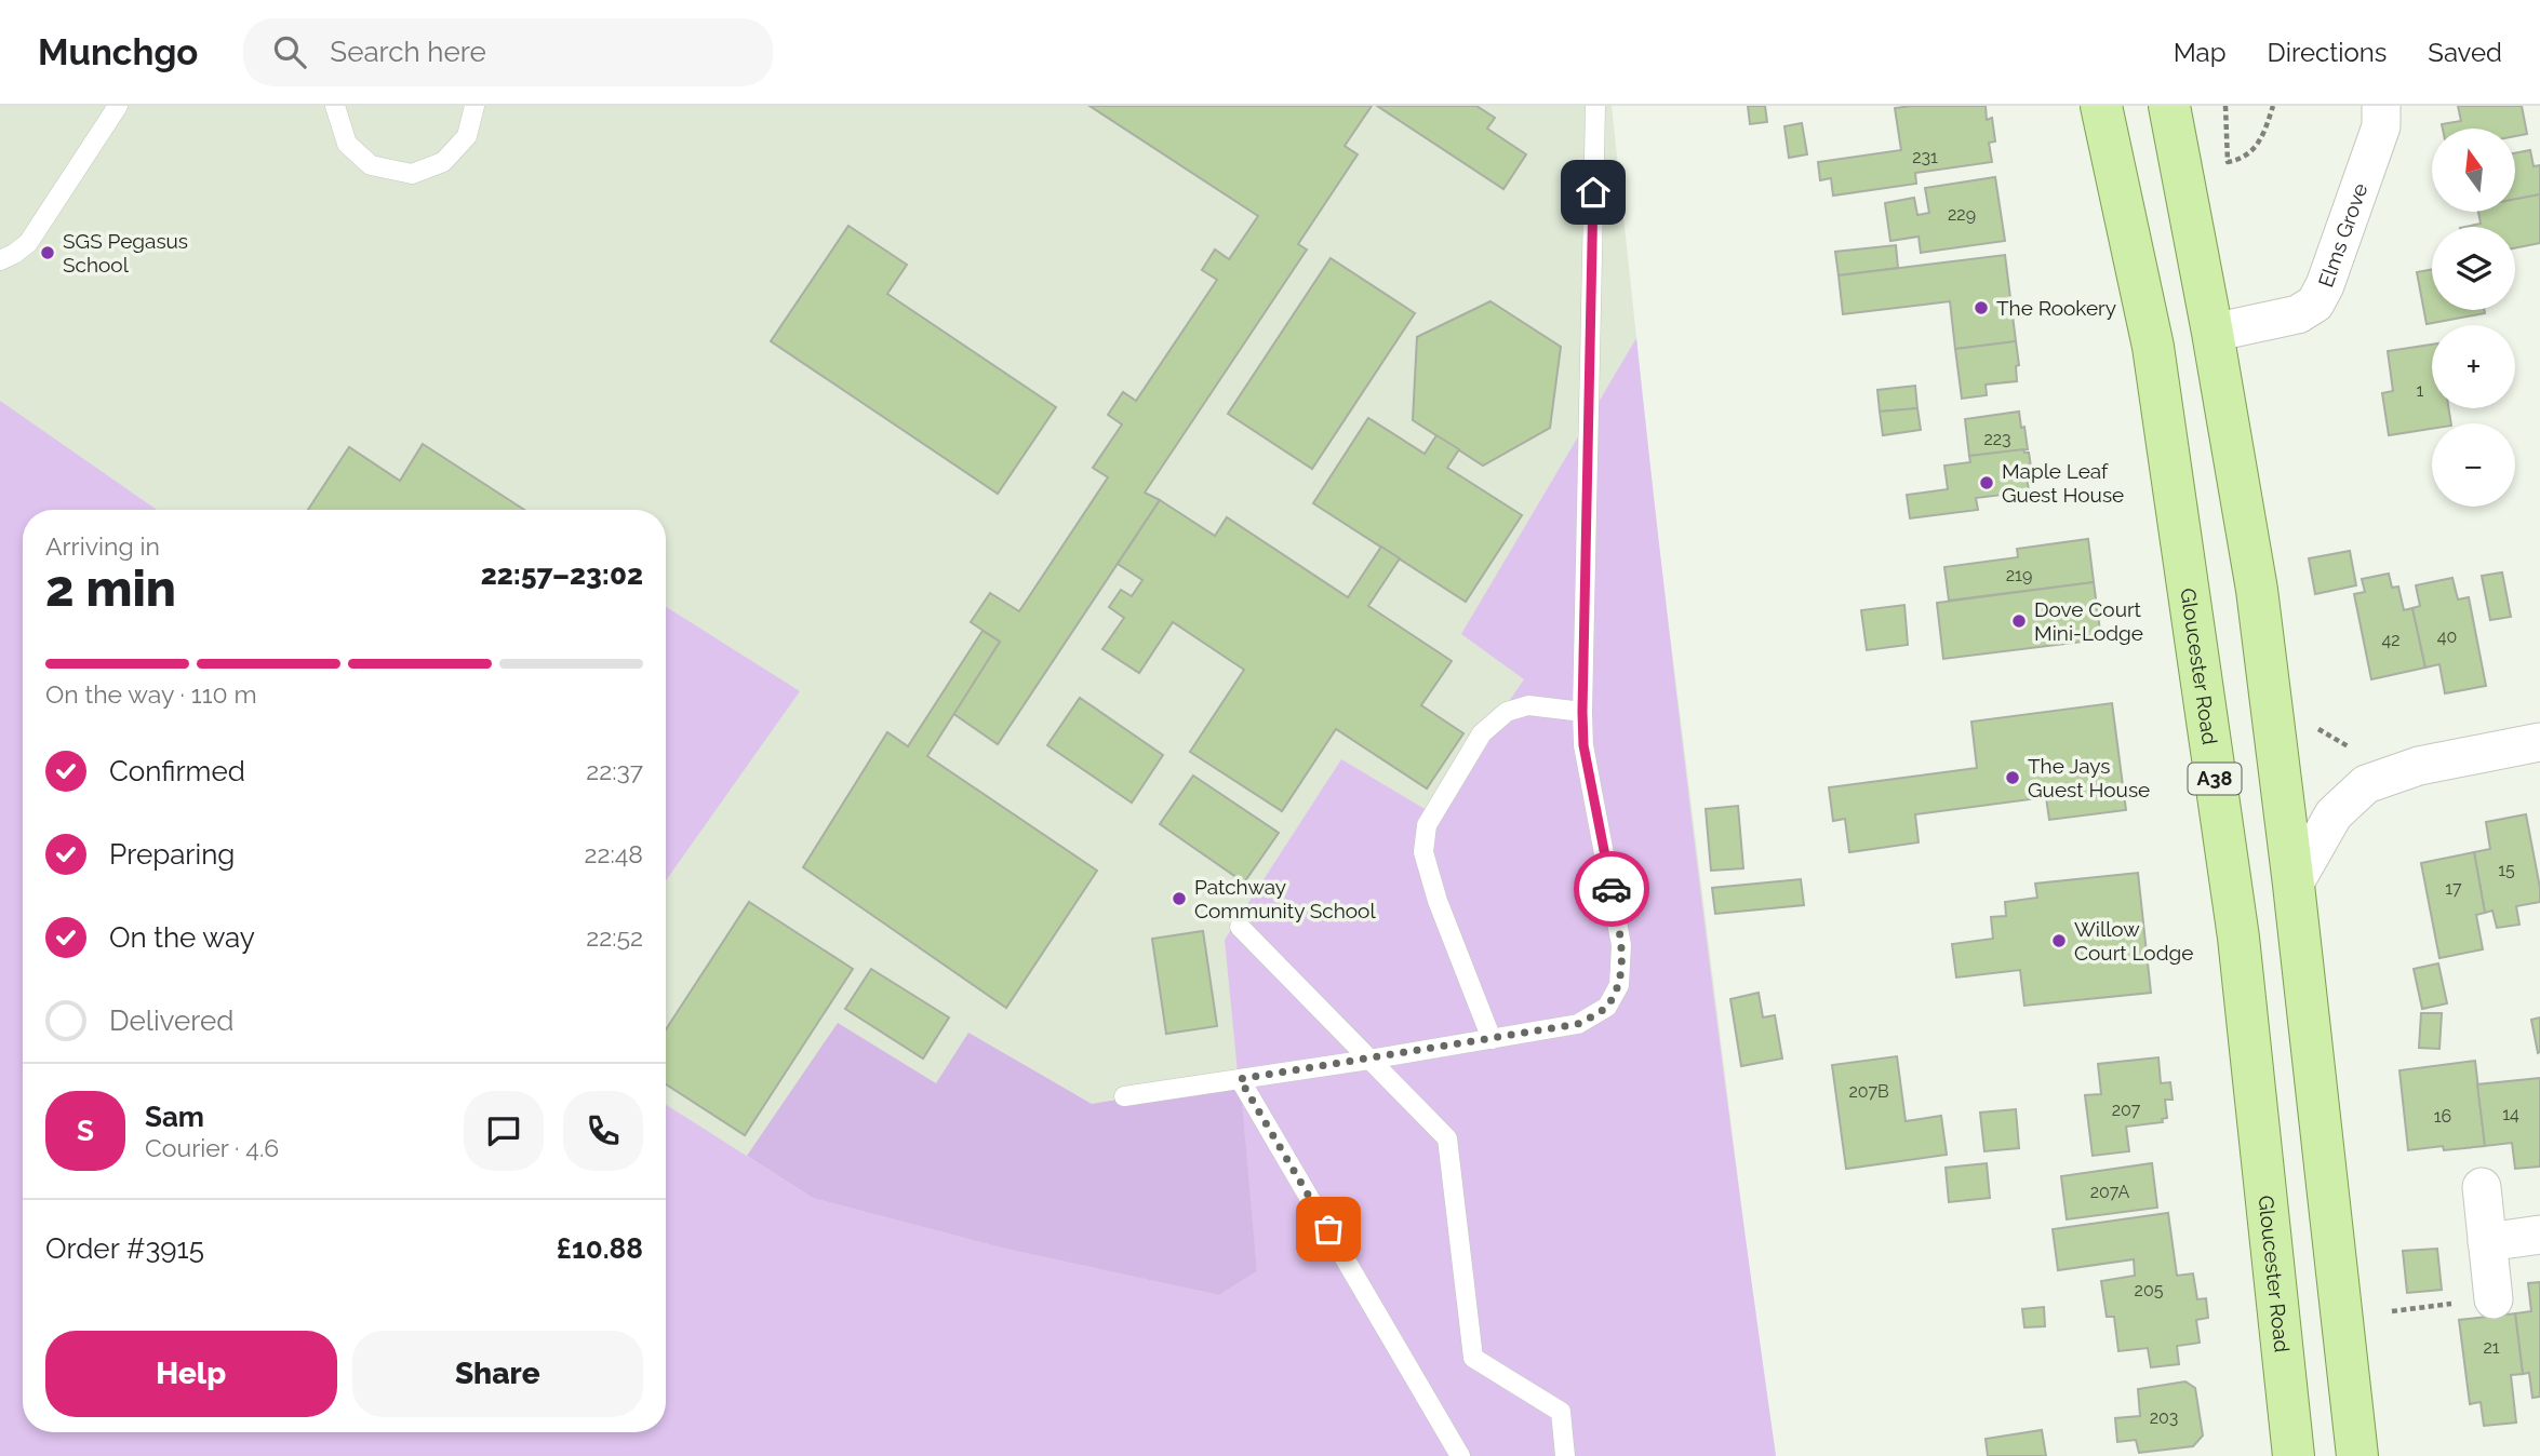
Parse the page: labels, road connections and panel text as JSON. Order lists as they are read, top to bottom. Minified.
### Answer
{"streets":{"main road":["Gloucester Road","A38"],"street":["Elms Grove"]},"places":["SGS Pegasus School","The Rookery","Maple Leaf Guest House","Dove Court Mini-Lodge","The Jays Guest House","Patchway Community School","Willow Court Lodge"],"house_numbers":["231","229","1","223","219","40","42","15","17","207B","207","14","16","207A","205","21","203"],"north":"top","page":{"header":"Munchgo","search":"Search here","nav":["Map","Directions","Saved"],"map_buttons":["+","−"],"heading":["2 min","Arriving in","22:57–23:02"],"panel":["Sam","Courier · 4.6","Order #3915","£10.88"],"bar":"On the way · 110 m","list":[["Confirmed","22:37"],["Preparing","22:48"],["On the way","22:52"],"Delivered"],"round":"S","buttons":["Help","Share"]}}
